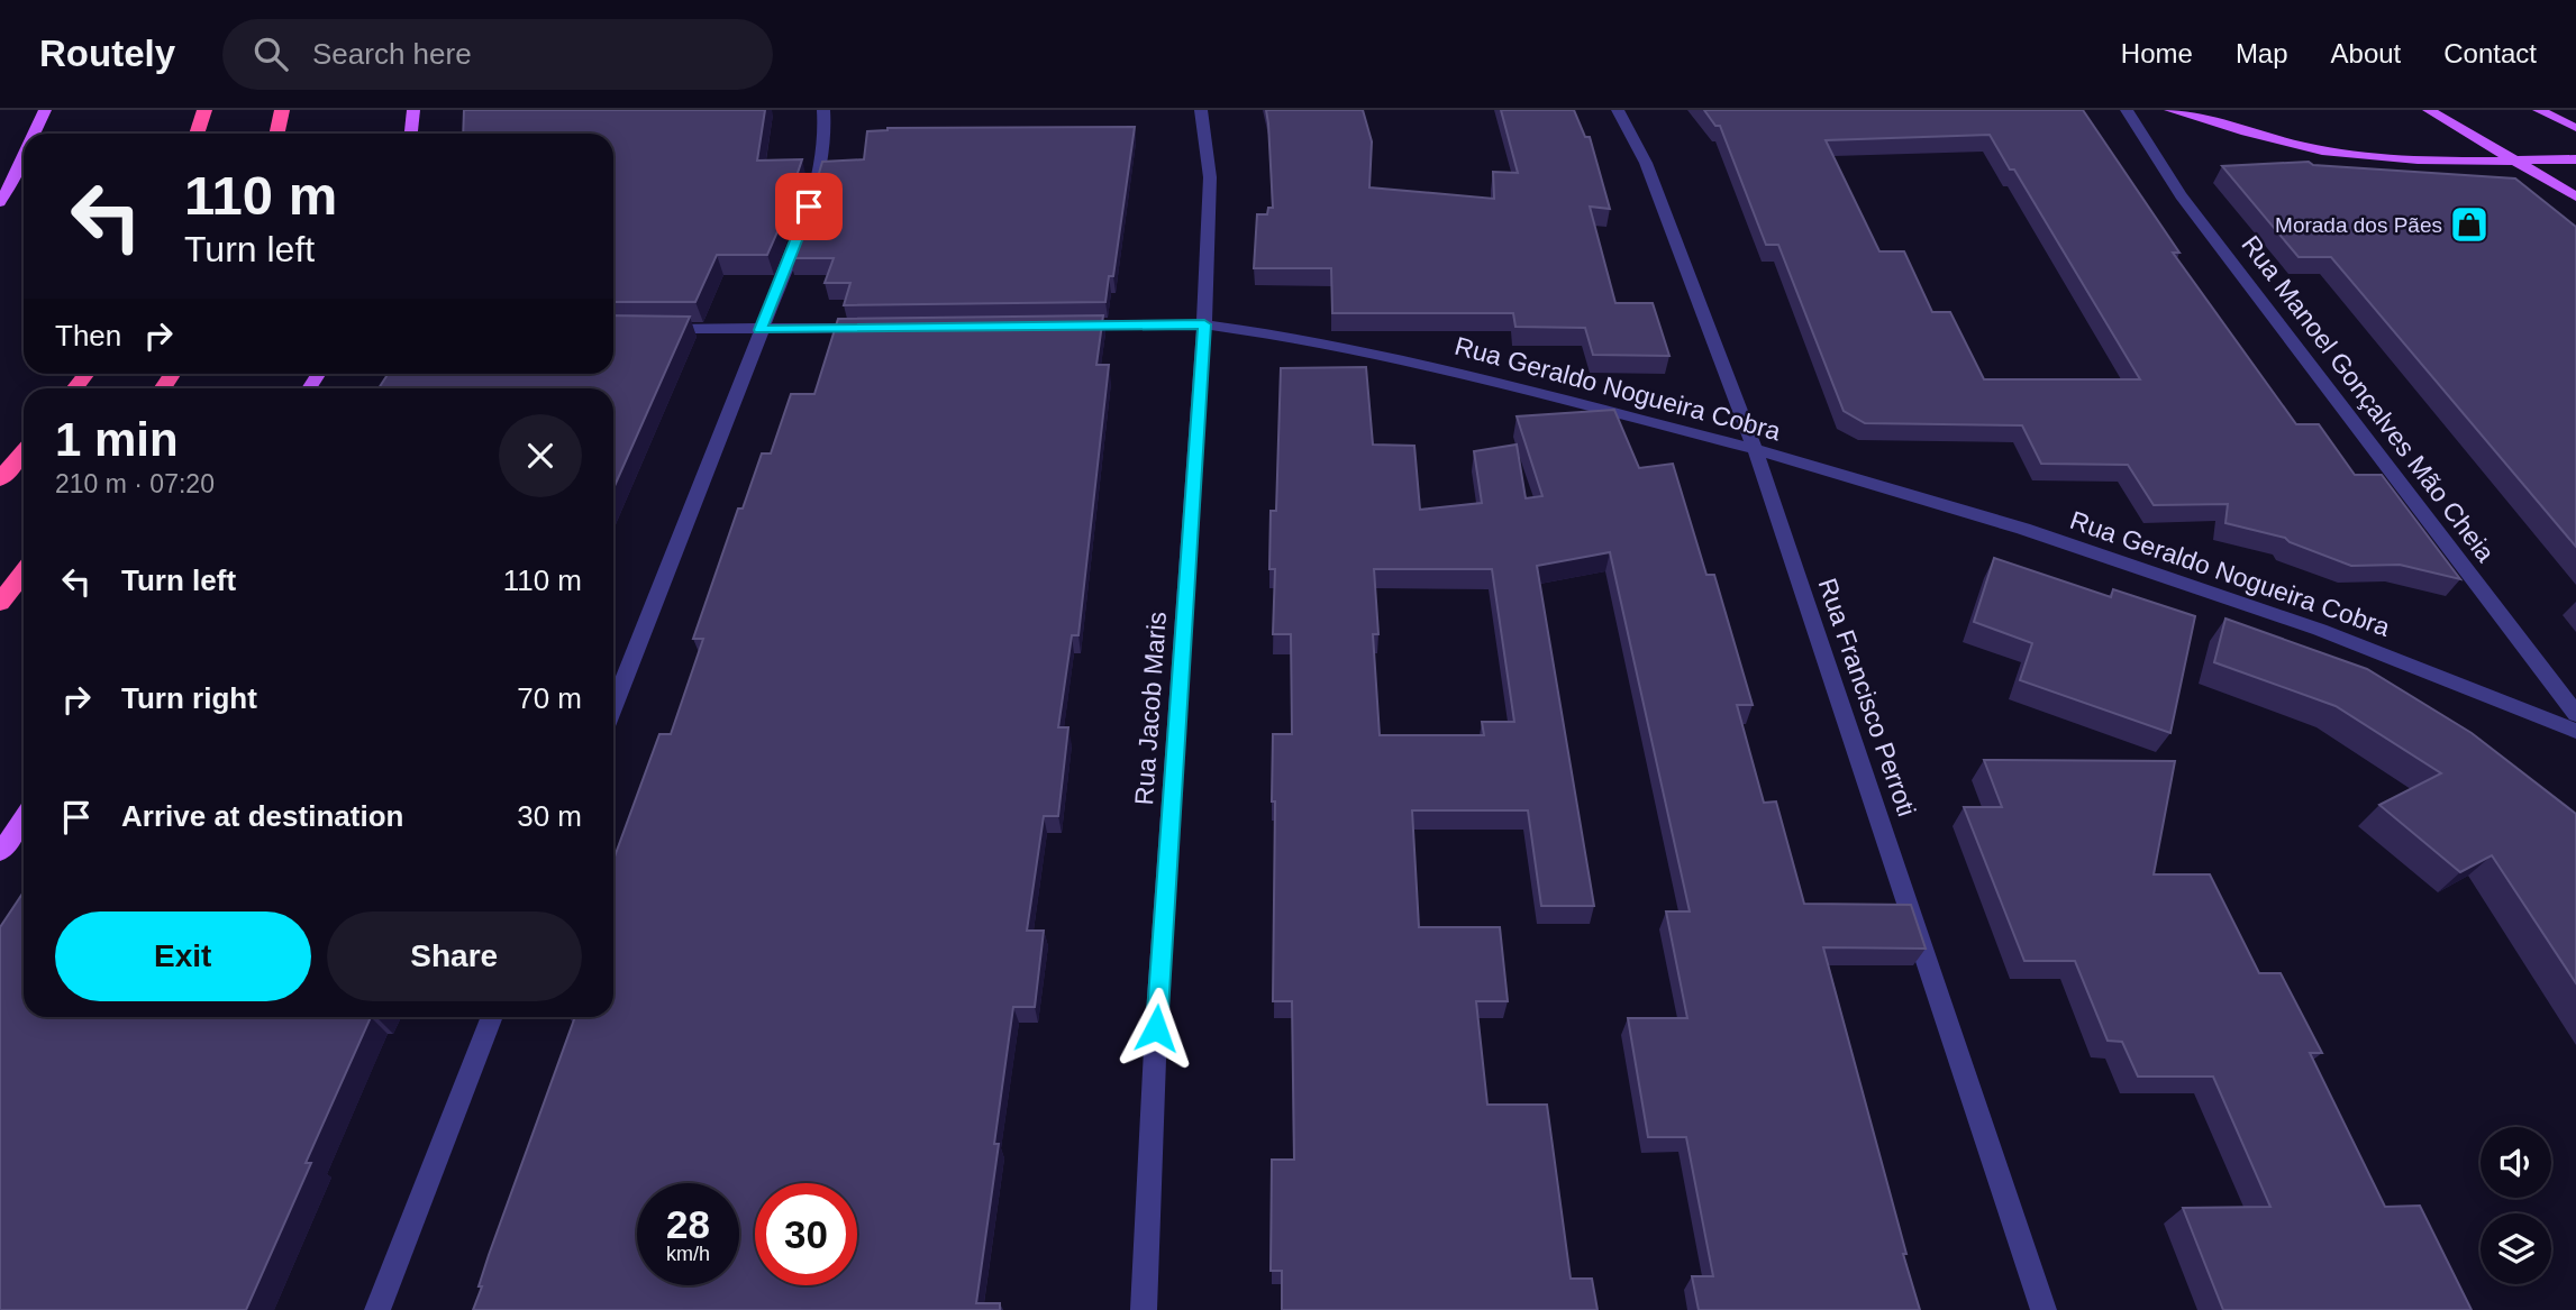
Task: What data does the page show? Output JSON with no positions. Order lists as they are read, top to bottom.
{
  "streets": {
    "street": [
      "Rua Geraldo Nogueira Cobra",
      "Rua Manoel Gonçalves Mão Cheia",
      "Rua Francisco Perroti",
      "Rua Jacob Maris"
    ]
  },
  "crossings": [
    ["Rua Geraldo Nogueira Cobra", "Rua Francisco Perroti"],
    ["Rua Geraldo Nogueira Cobra", "Rua Jacob Maris"]
  ],
  "places": {
    "shop": ["Morada dos Pães"]
  },
  "page": {
    "header": "Routely",
    "search": "Search here",
    "nav": [
      "Home",
      "Map",
      "About",
      "Contact"
    ],
    "turn": ["110 m", "Turn left"],
    "then": "Then",
    "heading": ["1 min", "210 m · 07:20"],
    "list": [
      {
        "name": "Turn left",
        "value": "110 m"
      },
      {
        "name": "Turn right",
        "value": "70 m"
      },
      {
        "name": "Arrive at destination",
        "value": "30 m"
      }
    ],
    "buttons": ["Exit", "Share"],
    "speed": "28 km/h",
    "limit": "30"
  }
}
